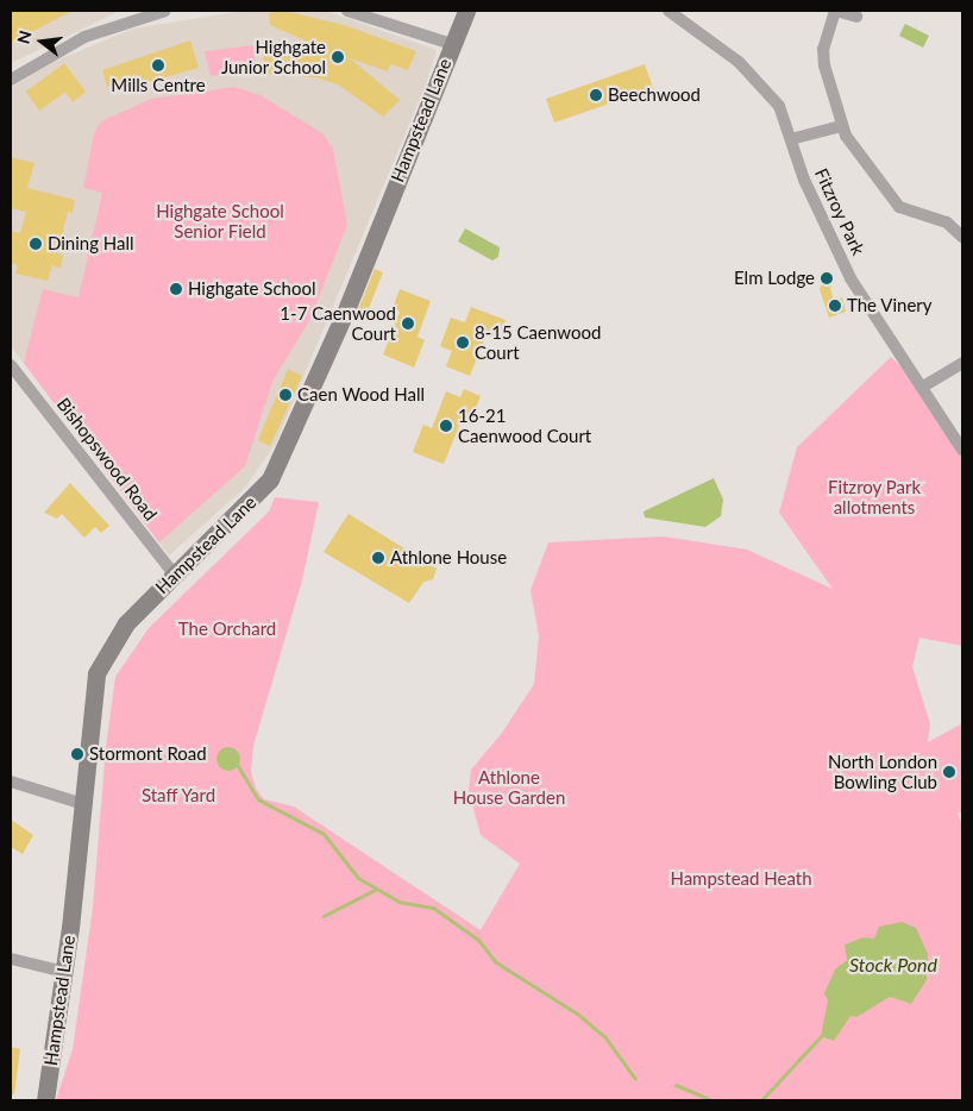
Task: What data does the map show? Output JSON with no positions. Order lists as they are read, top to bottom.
{
  "streets": {
    "main road": ["Hampstead Lane"],
    "street": ["Fitzroy Park", "Bishopswood Road"]
  },
  "crossings": [
    ["Hampstead Lane", "Bishopswood Road"]
  ],
  "water": ["Stock Pond"],
  "parks": [
    "Highgate School Senior Field",
    "Fitzroy Park allotments",
    "The Orchard",
    "Athlone House Garden",
    "Staff Yard",
    "Hampstead Heath"
  ],
  "places": [
    "Highgate Junior School",
    "Mills Centre",
    "Beechwood",
    "Dining Hall",
    "Elm Lodge",
    "Highgate School",
    "The Vinery",
    "1-7 Caenwood Court",
    "8-15 Caenwood Court",
    "Caen Wood Hall",
    "16-21 Caenwood Court",
    "Athlone House",
    "Stormont Road",
    "North London Bowling Club"
  ],
  "north": "left"
}
